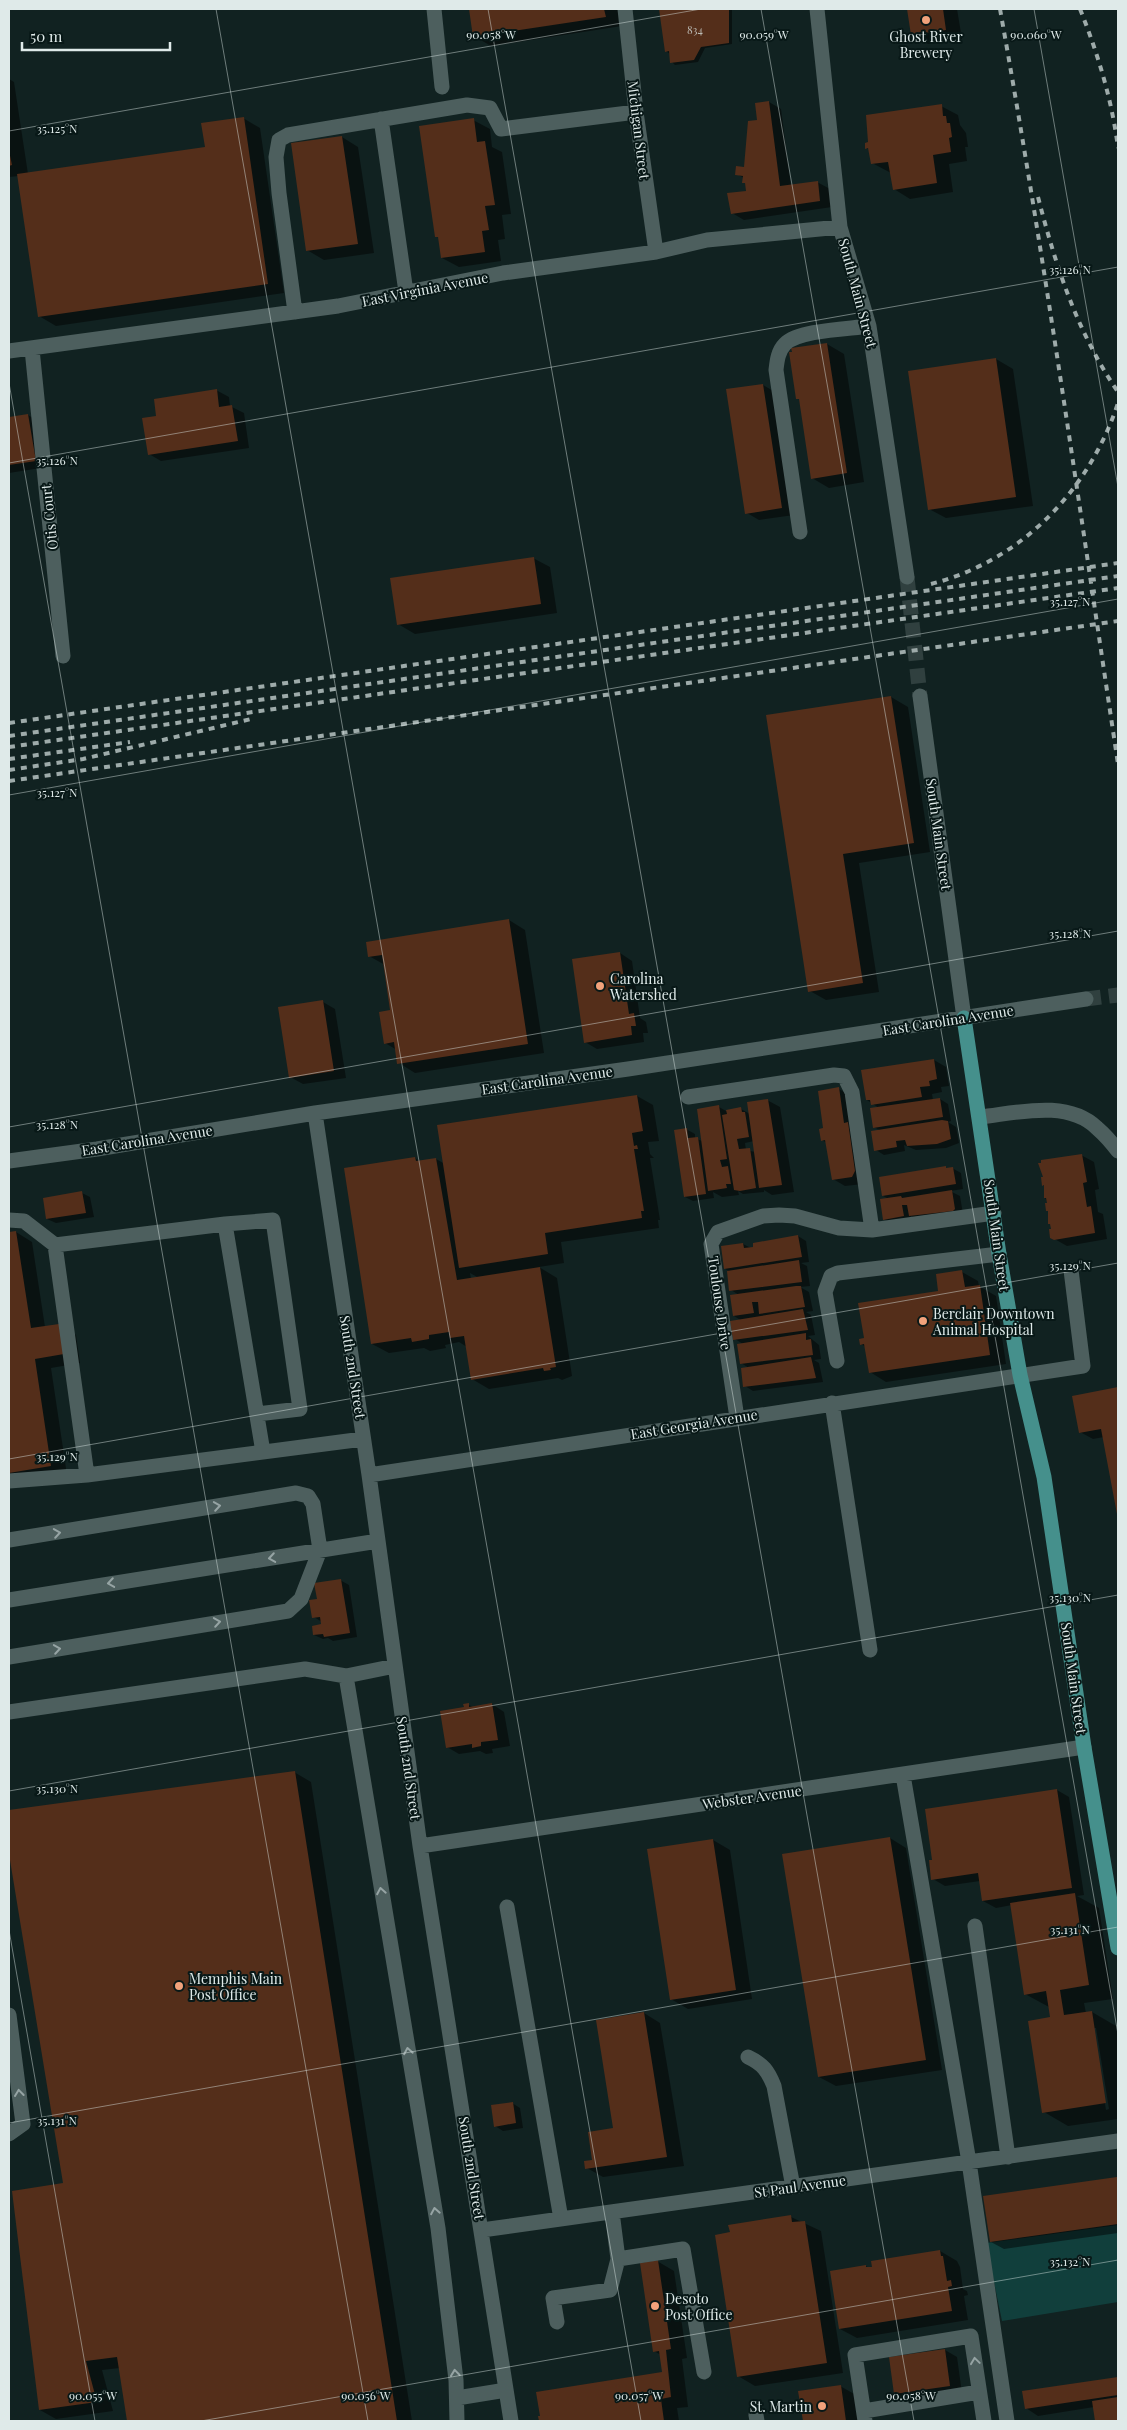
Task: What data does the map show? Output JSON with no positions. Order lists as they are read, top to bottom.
{
  "streets": {
    "main road": ["South Main Street"],
    "street": [
      "Michigan Street",
      "East Virginia Avenue",
      "Otis Court",
      "East Carolina Avenue",
      "Toulouse Drive",
      "South 2nd Street",
      "East Georgia Avenue",
      "Webster Avenue",
      "St Paul Avenue"
    ]
  },
  "crossings": [
    ["Michigan Street", "East Virginia Avenue"],
    ["East Virginia Avenue", "South Main Street"],
    ["East Virginia Avenue", "Otis Court"],
    ["South Main Street", "East Carolina Avenue"],
    ["South Main Street", "Toulouse Drive"],
    ["South Main Street", "East Georgia Avenue"],
    ["South Main Street", "Webster Avenue"],
    ["East Carolina Avenue", "South 2nd Street"],
    ["Toulouse Drive", "East Georgia Avenue"],
    ["South 2nd Street", "East Georgia Avenue"],
    ["South 2nd Street", "Webster Avenue"],
    ["South 2nd Street", "St Paul Avenue"]
  ],
  "places": [
    "Ghost River Brewery",
    "Carolina Watershed",
    "Berclair Downtown Animal Hospital",
    "Memphis Main Post Office",
    "Desoto Post Office",
    "St. Martin"
  ],
  "house_numbers": ["834"],
  "scale_bar": "50 m",
  "coordinates": [
    "90.058°W",
    "90.059°W",
    "90.060°W",
    "35.125°N",
    "35.126°N",
    "35.127°N",
    "35.128°N",
    "35.129°N",
    "35.130°N",
    "35.131°N",
    "35.132°N",
    "90.055°W",
    "90.056°W",
    "90.057°W"
  ]
}
